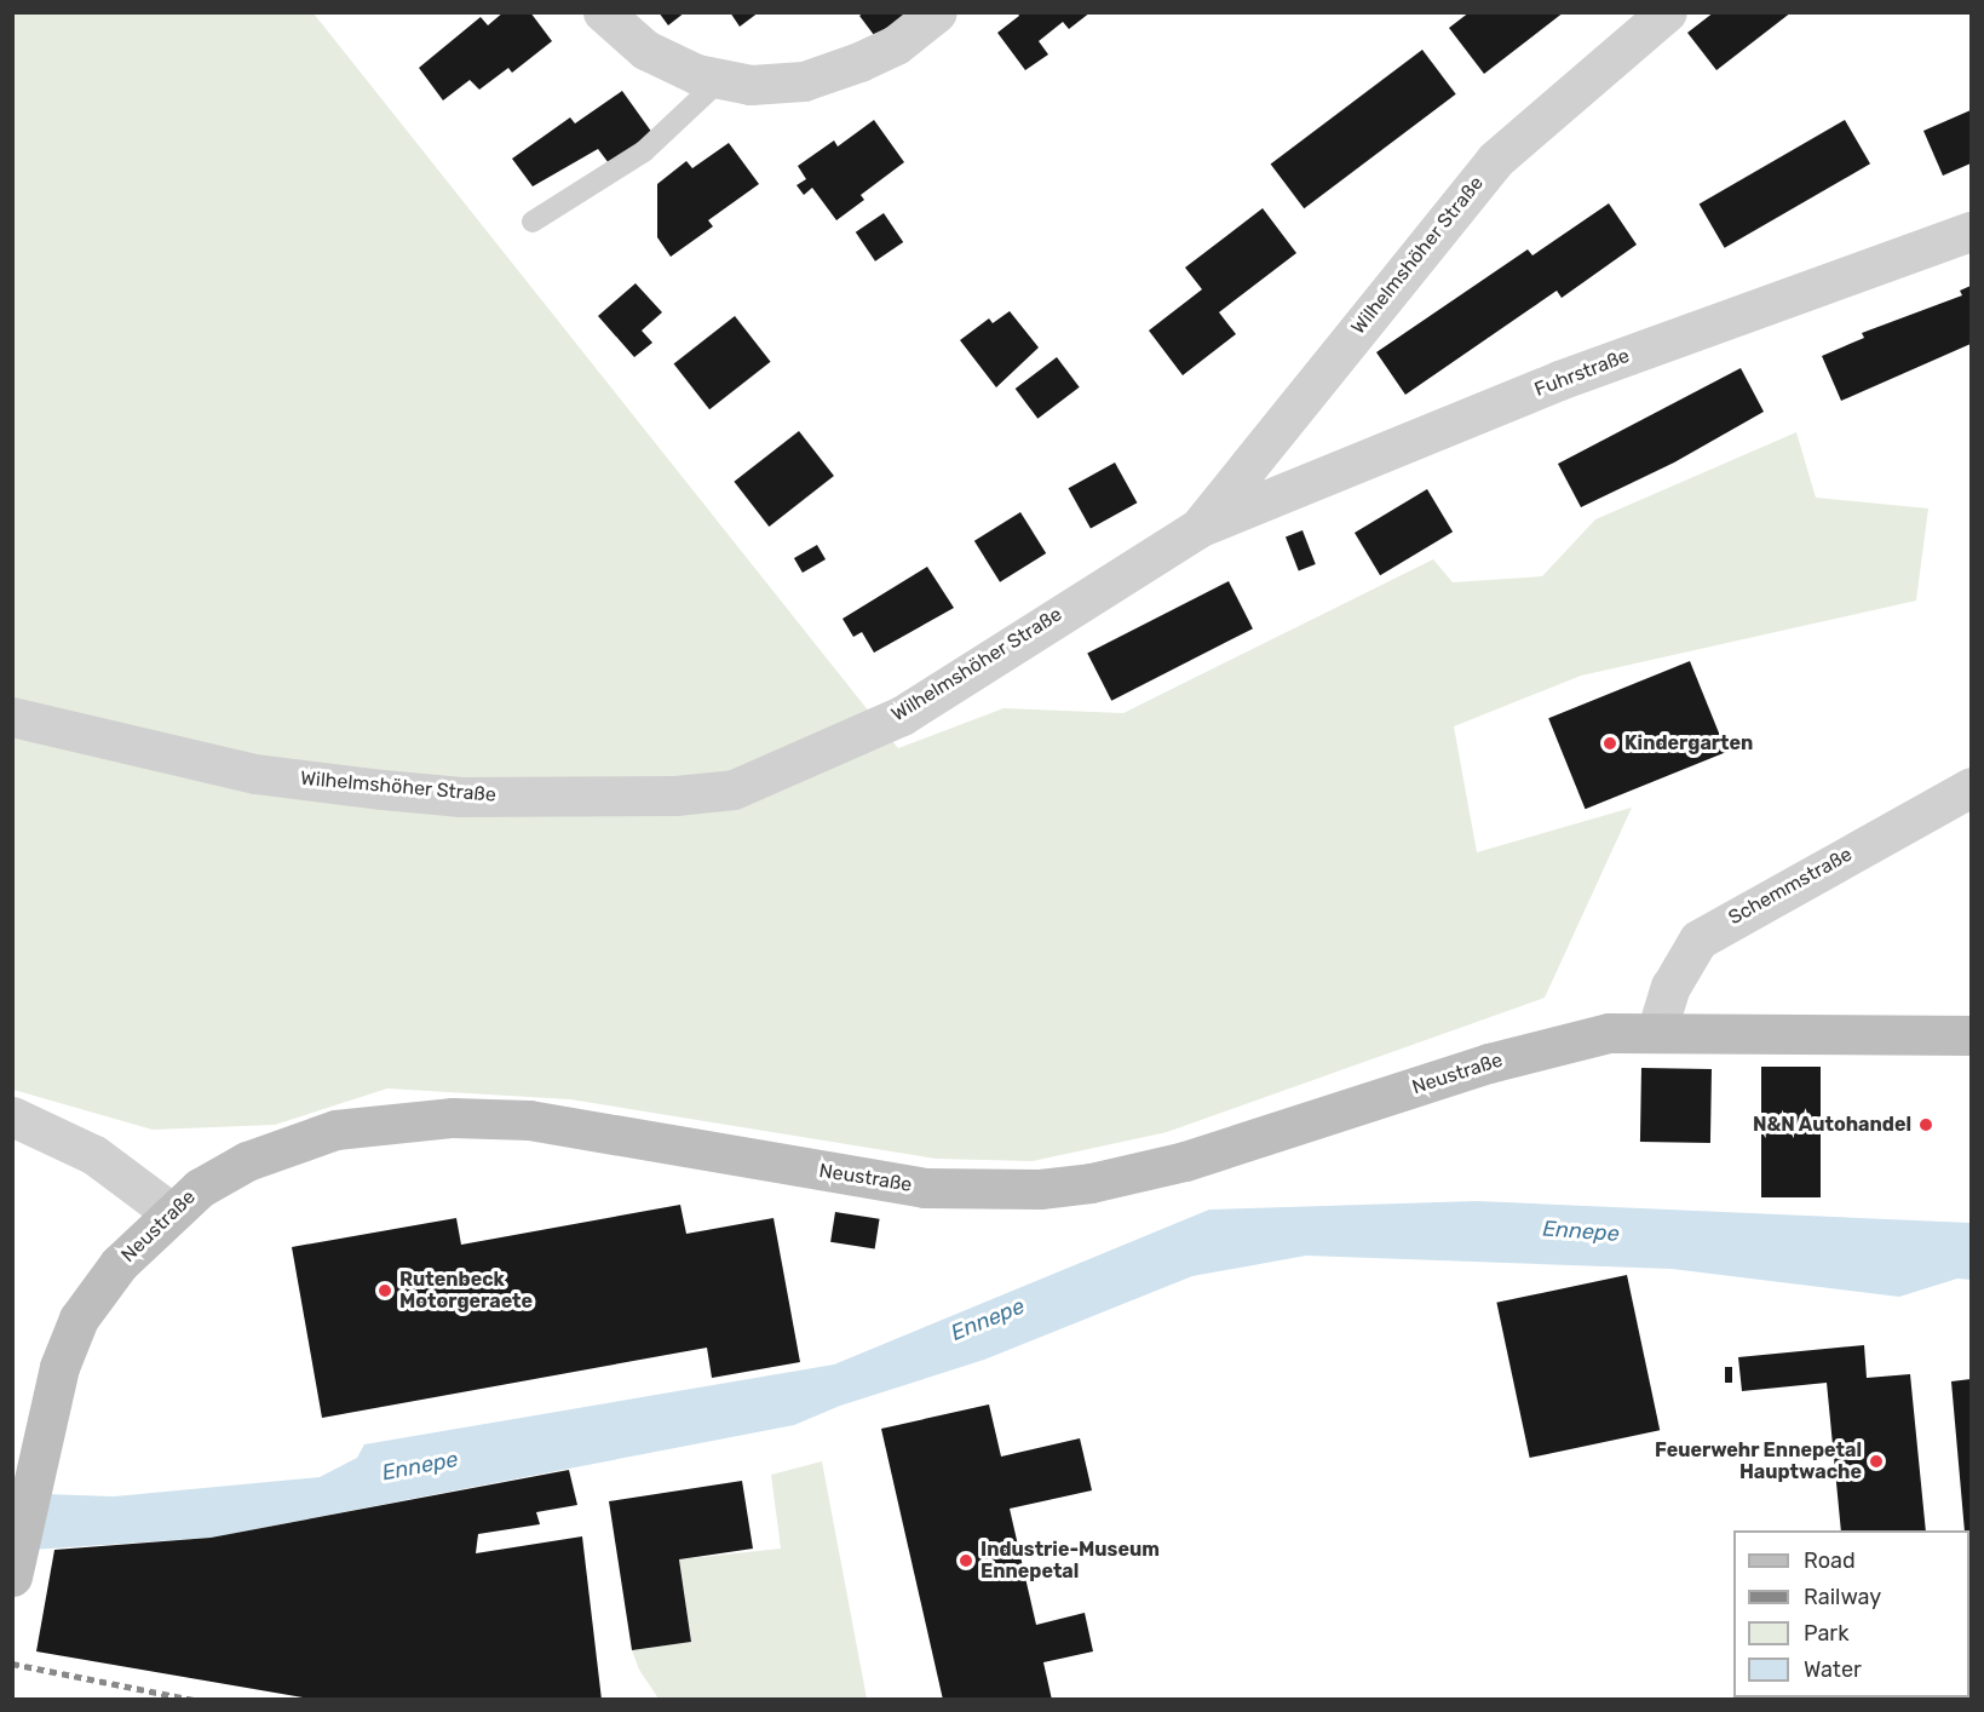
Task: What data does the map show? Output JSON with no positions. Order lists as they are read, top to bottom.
{
  "streets": {
    "main road": ["Neustraße"],
    "street": ["Wilhelmshöher Straße", "Fuhrstraße", "Schemmstraße"]
  },
  "crossings": [
    ["Wilhelmshöher Straße", "Fuhrstraße"],
    ["Schemmstraße", "Neustraße"]
  ],
  "water": ["Ennepe"],
  "places": [
    "Kindergarten",
    "N&N Autohandel",
    "Rutenbeck Motorgeraete",
    "Feuerwehr Ennepetal Hauptwache",
    "Industrie-Museum Ennepetal"
  ],
  "legend": [
    "Road",
    "Railway",
    "Park",
    "Water"
  ]
}
